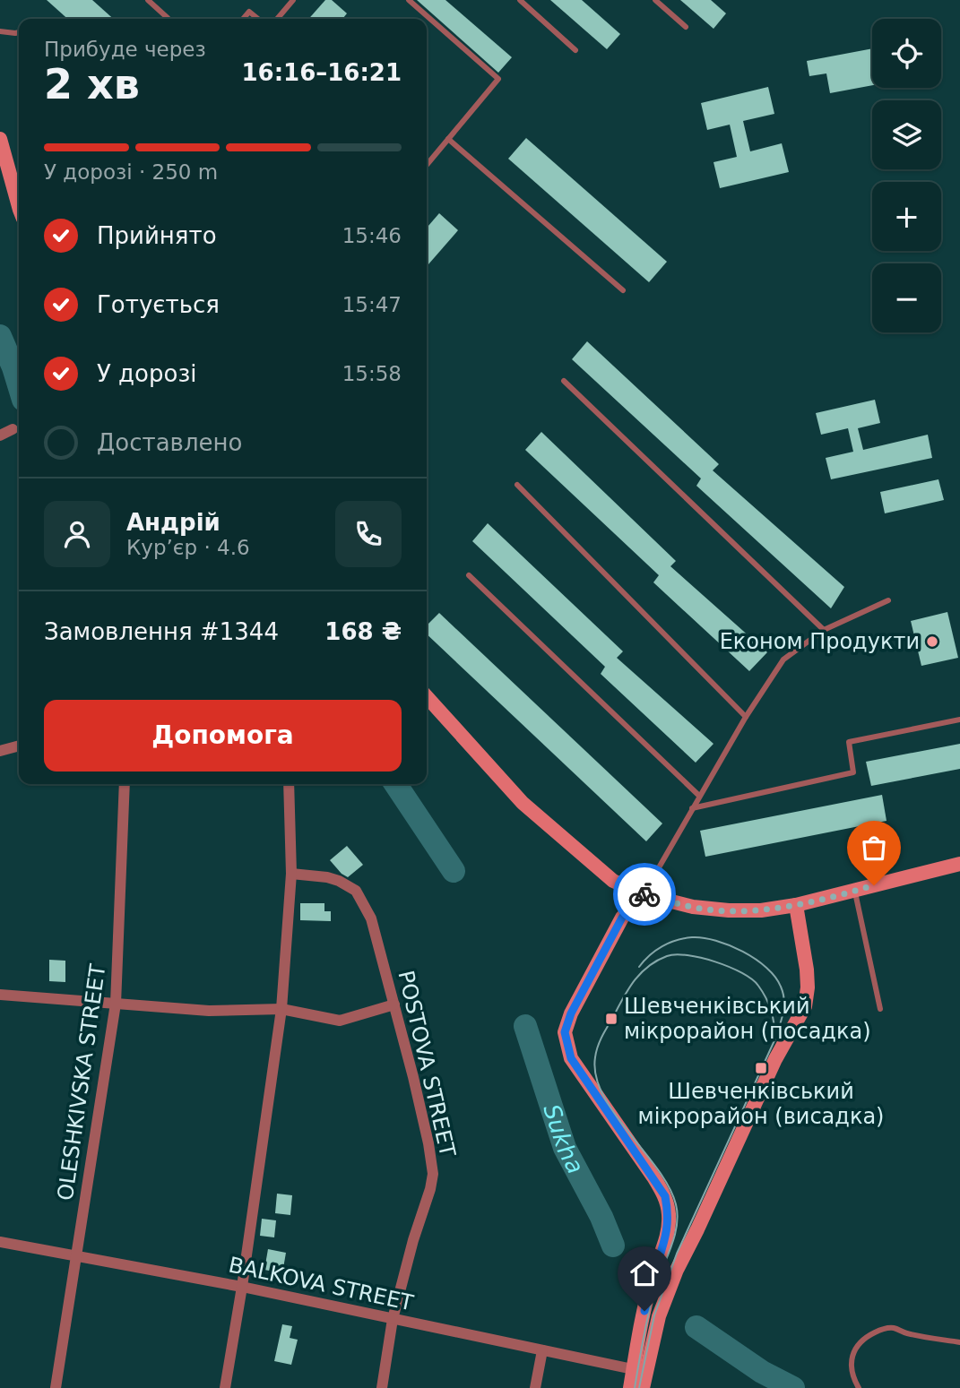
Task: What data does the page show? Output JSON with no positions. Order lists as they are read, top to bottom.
{
  "streets": {
    "street": ["POSTOVA STREET", "OLESHKIVSKA STREET", "BALKOVA STREET"]
  },
  "crossings": [
    ["POSTOVA STREET", "BALKOVA STREET"],
    ["OLESHKIVSKA STREET", "BALKOVA STREET"]
  ],
  "water": ["Sukha"],
  "places": {
    "other": ["Економ Продукти"],
    "transit": ["Шевченківський мікрорайон (посадка)", "Шевченківський мікрорайон (висадка)"]
  },
  "page": {
    "map_buttons": ["+", "−"],
    "heading": ["2 хв", "Прибуде через", "16:16–16:21"],
    "panel": [
      "Андрій",
      "Кур’єр · 4.6",
      "Замовлення #1344",
      "168 ₴"
    ],
    "bar": "У дорозі · 250 m",
    "list": [
      ["Прийнято", "15:46"],
      ["Готується", "15:47"],
      ["У дорозі", "15:58"],
      "Доставлено"
    ],
    "buttons": "Допомога"
  }
}
